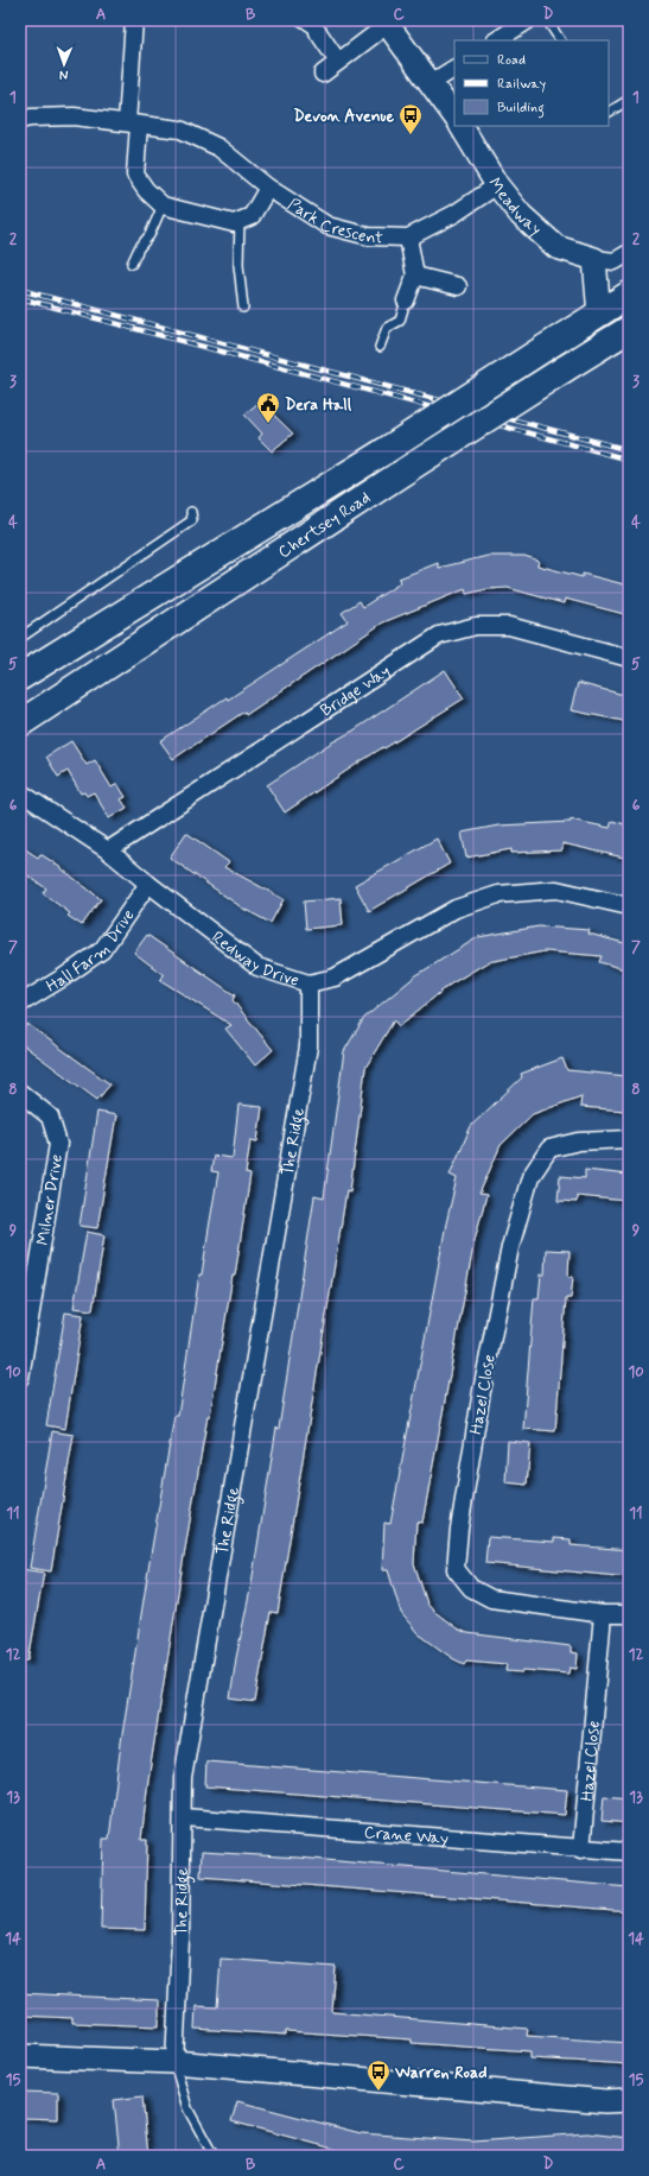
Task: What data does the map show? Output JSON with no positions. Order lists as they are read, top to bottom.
{
  "streets": {
    "highway": ["Chertsey Road"],
    "street": [
      "Meadway",
      "Park Crescent",
      "Bridge Way",
      "Hall Farm Drive",
      "Redway Drive",
      "The Ridge",
      "Milner Drive",
      "Hazel Close",
      "Crane Way"
    ]
  },
  "crossings": [
    ["Meadway", "Park Crescent"],
    ["Bridge Way", "Redway Drive"],
    ["Hall Farm Drive", "Redway Drive"],
    ["Redway Drive", "The Ridge"],
    ["The Ridge", "Crane Way"],
    ["Hazel Close", "Crane Way"]
  ],
  "places": {
    "bus stop": ["Devon Avenue", "Warren Road"],
    "public building": ["Dera Hall"]
  },
  "legend": ["Road", "Railway", "Building"],
  "north": "bottom",
  "grid": {
    "columns": [
      "A",
      "B",
      "C",
      "D"
    ],
    "rows": [
      "1",
      "2",
      "3",
      "4",
      "5",
      "6",
      "7",
      "8",
      "9",
      "10",
      "11",
      "12",
      "13",
      "14",
      "15"
    ]
  }
}
